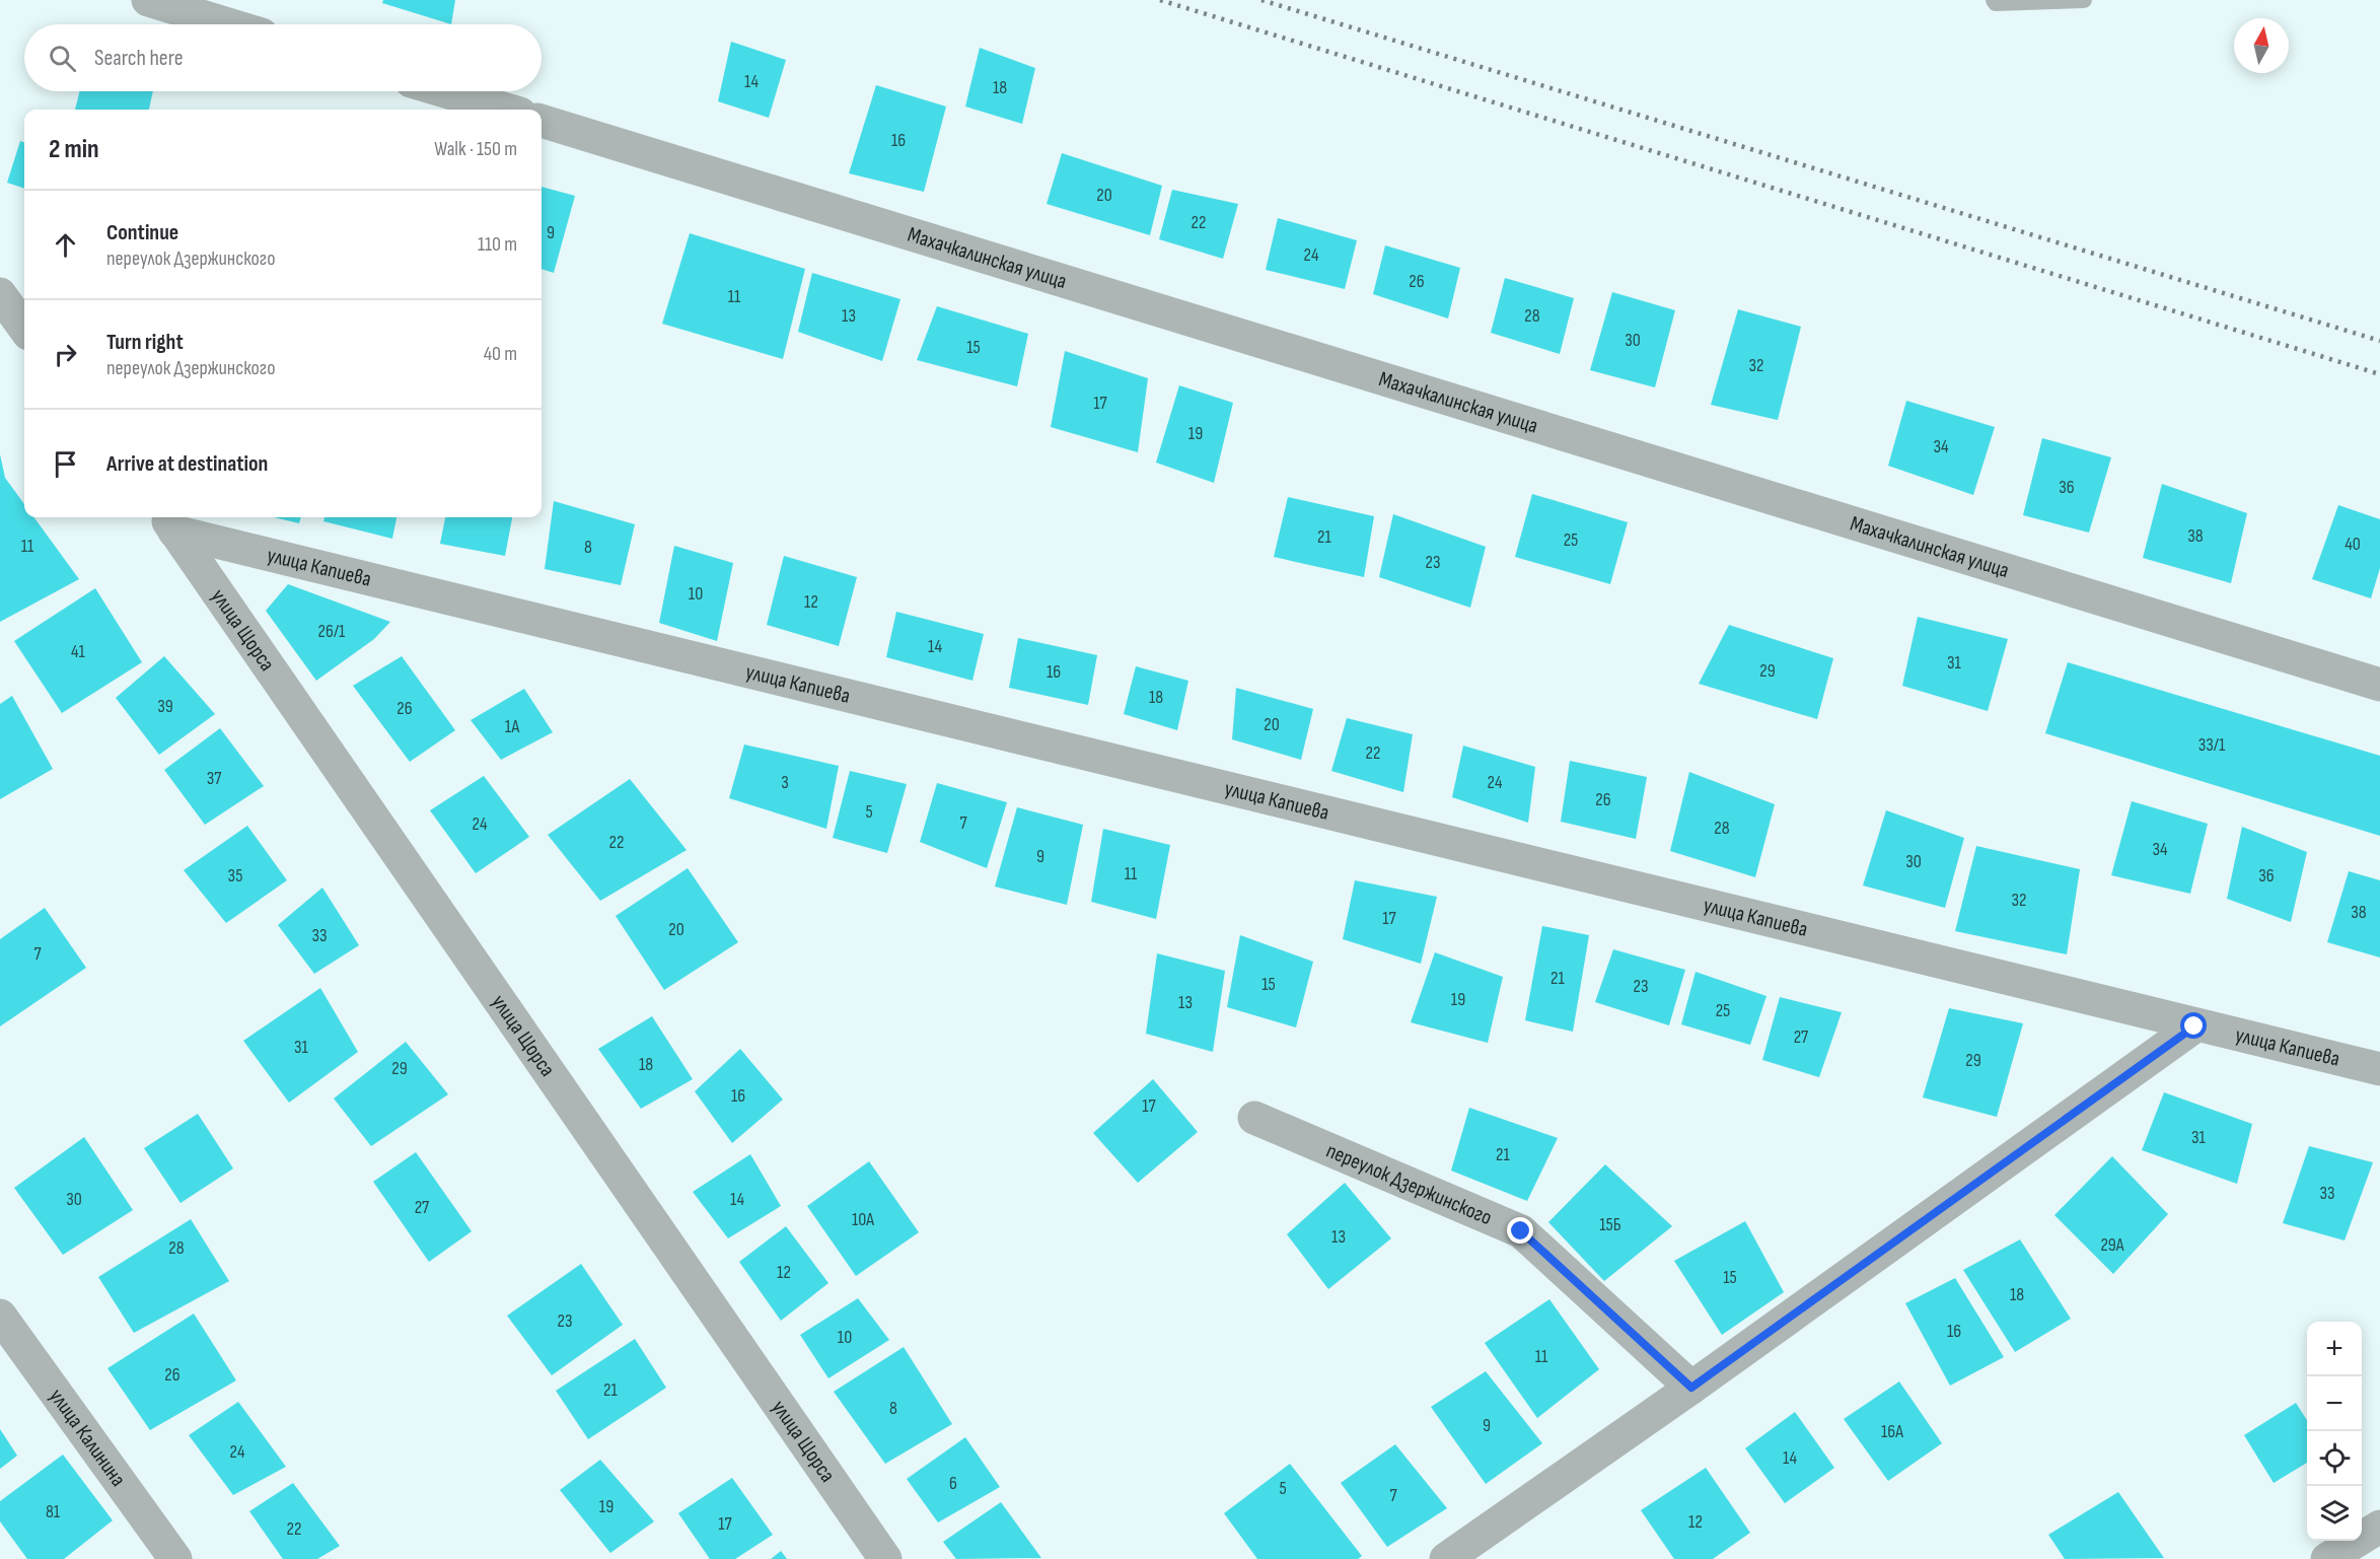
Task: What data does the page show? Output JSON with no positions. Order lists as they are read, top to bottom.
{
  "streets": {
    "street": [
      "Махачкалинская улица",
      "улица Капиева",
      "улица Щорса",
      "переулок Дзержинского",
      "улица Калинина"
    ]
  },
  "crossings": [
    ["улица Капиева", "улица Щорса"]
  ],
  "house_numbers": [
    "14",
    "18",
    "16",
    "20",
    "22",
    "9",
    "24",
    "26",
    "11",
    "13",
    "28",
    "30",
    "15",
    "32",
    "17",
    "19",
    "34",
    "36",
    "38",
    "21",
    "25",
    "40",
    "11",
    "8",
    "23",
    "10",
    "12",
    "26/1",
    "14",
    "41",
    "31",
    "29",
    "16",
    "18",
    "39",
    "26",
    "20",
    "1А",
    "33/1",
    "22",
    "37",
    "3",
    "24",
    "26",
    "5",
    "7",
    "24",
    "28",
    "22",
    "34",
    "9",
    "30",
    "11",
    "35",
    "36",
    "32",
    "38",
    "17",
    "20",
    "33",
    "7",
    "21",
    "15",
    "23",
    "19",
    "13",
    "25",
    "27",
    "31",
    "29",
    "18",
    "29",
    "16",
    "17",
    "31",
    "21",
    "33",
    "30",
    "14",
    "27",
    "10А",
    "15Б",
    "13",
    "29А",
    "28",
    "12",
    "15",
    "18",
    "23",
    "16",
    "10",
    "11",
    "26",
    "21",
    "8",
    "9",
    "16А",
    "24",
    "14",
    "6",
    "5",
    "7",
    "19",
    "81",
    "12",
    "17",
    "22"
  ],
  "north": "top",
  "page": {
    "search": "Search here",
    "heading": ["2 min", "Walk · 150 m"],
    "list": [
      ["Continue", "переулок Дзержинского", "110 m"],
      ["Turn right", "переулок Дзержинского", "40 m"],
      "Arrive at destination"
    ],
    "map_buttons": ["+", "−"]
  }
}
